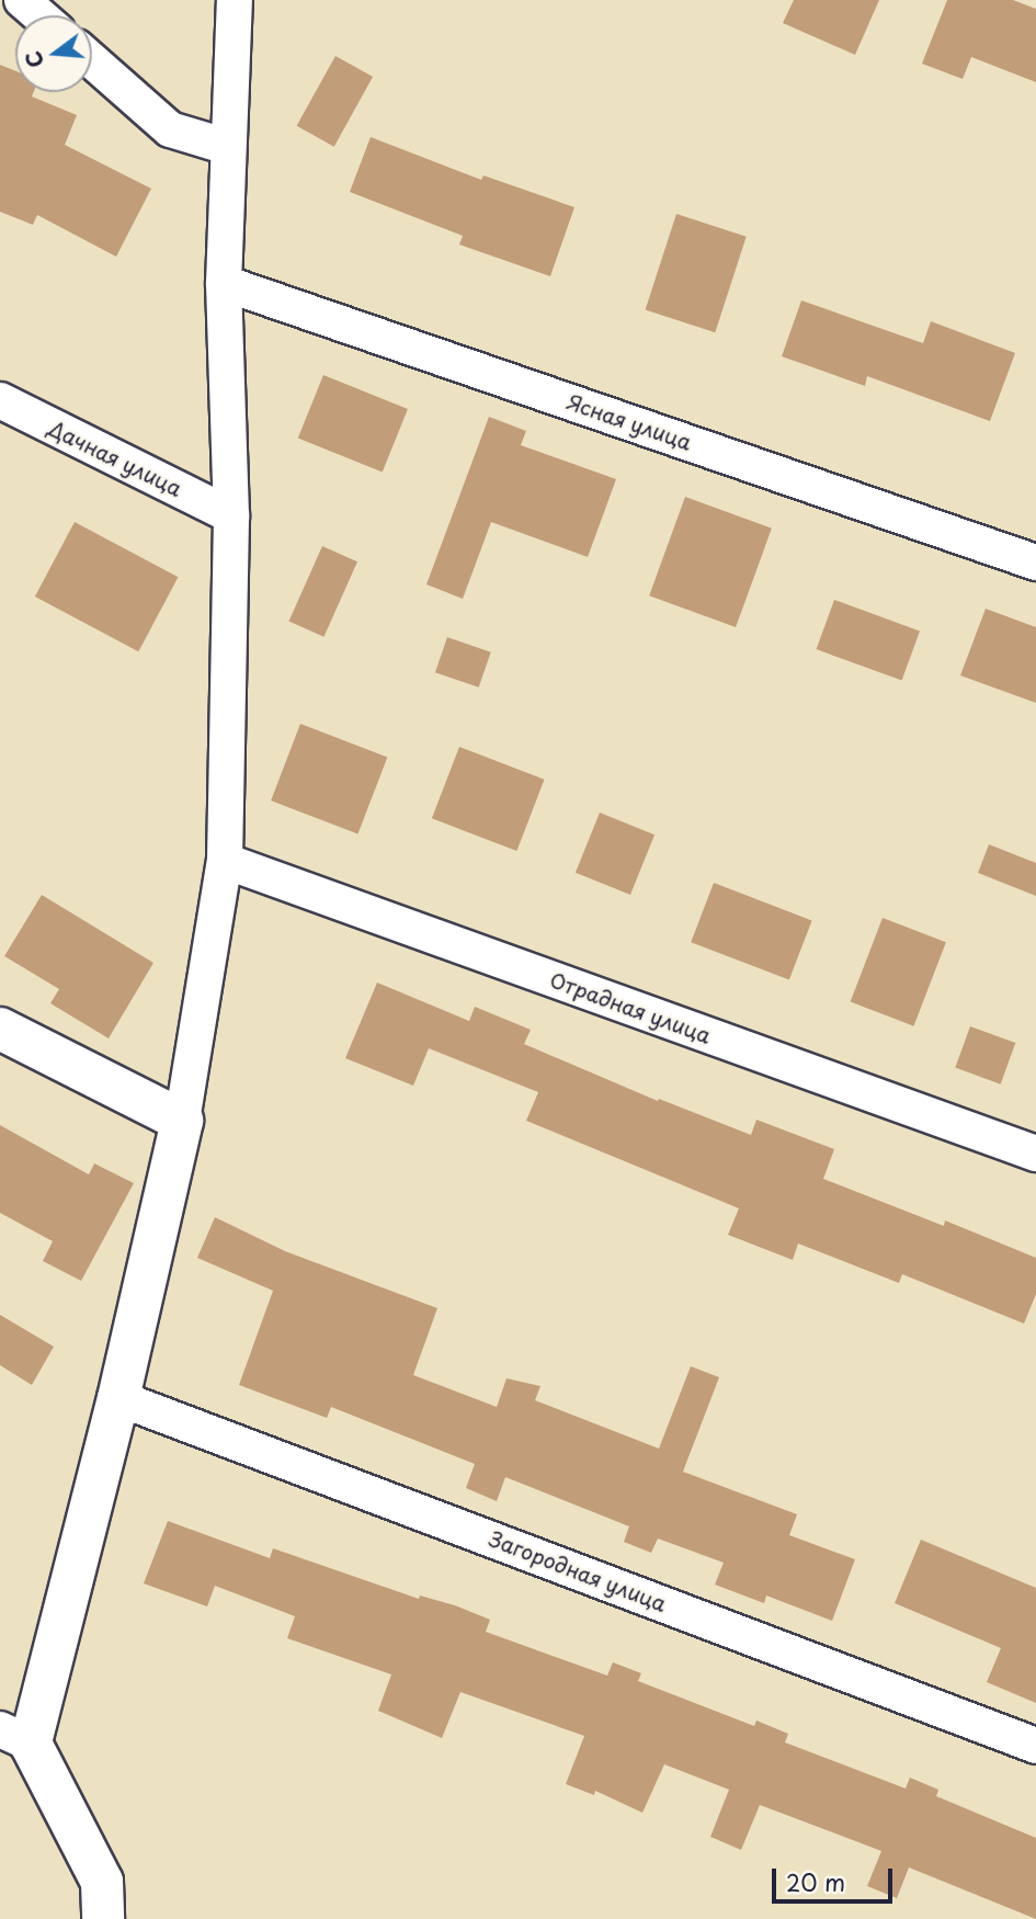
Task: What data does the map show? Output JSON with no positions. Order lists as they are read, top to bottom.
{
  "streets": {
    "street": [
      "Ясная улица",
      "Дачная улица",
      "Отрадная улица",
      "Загородная улица"
    ]
  },
  "scale_bar": "20 m",
  "north": "left"
}
